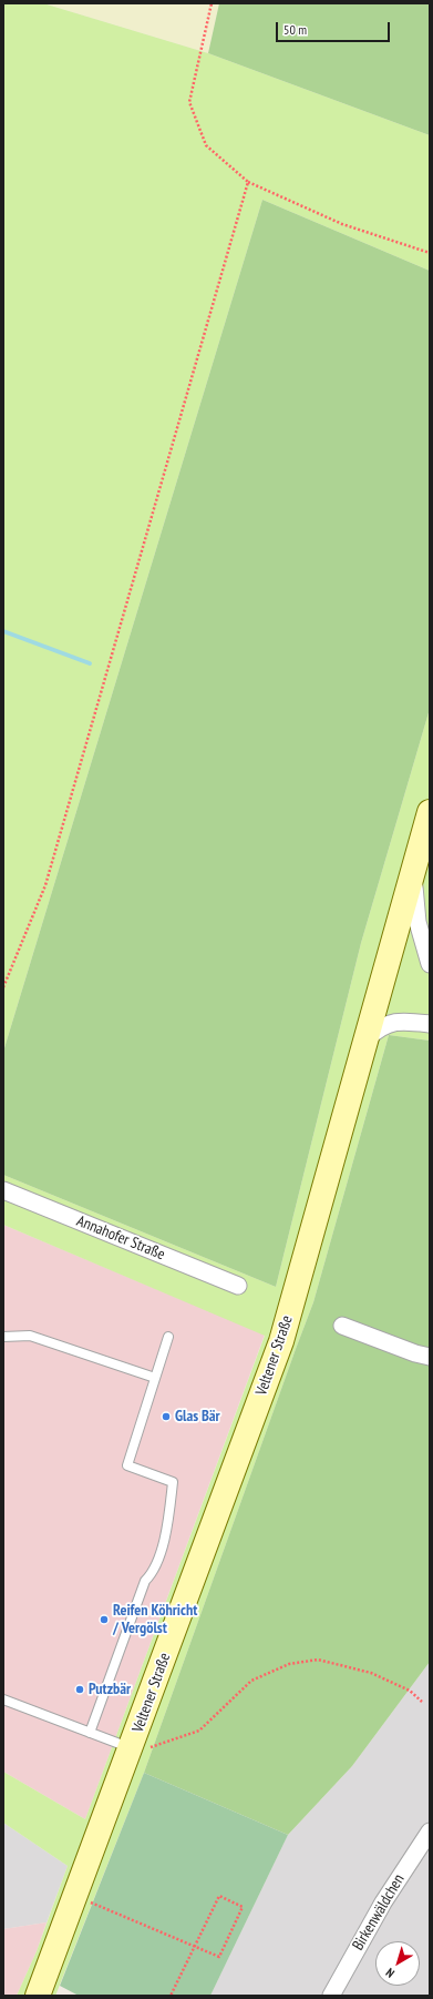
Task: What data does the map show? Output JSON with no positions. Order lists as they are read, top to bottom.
{
  "streets": {
    "main road": ["Veltener Straße"],
    "street": ["Annahofer Straße", "Birkenwäldchen"]
  },
  "places": ["Glas Bär", "Reifen Köhricht / Vergölst", "Putzbär"],
  "scale_bar": "50 m",
  "north": "bottom left"
}
